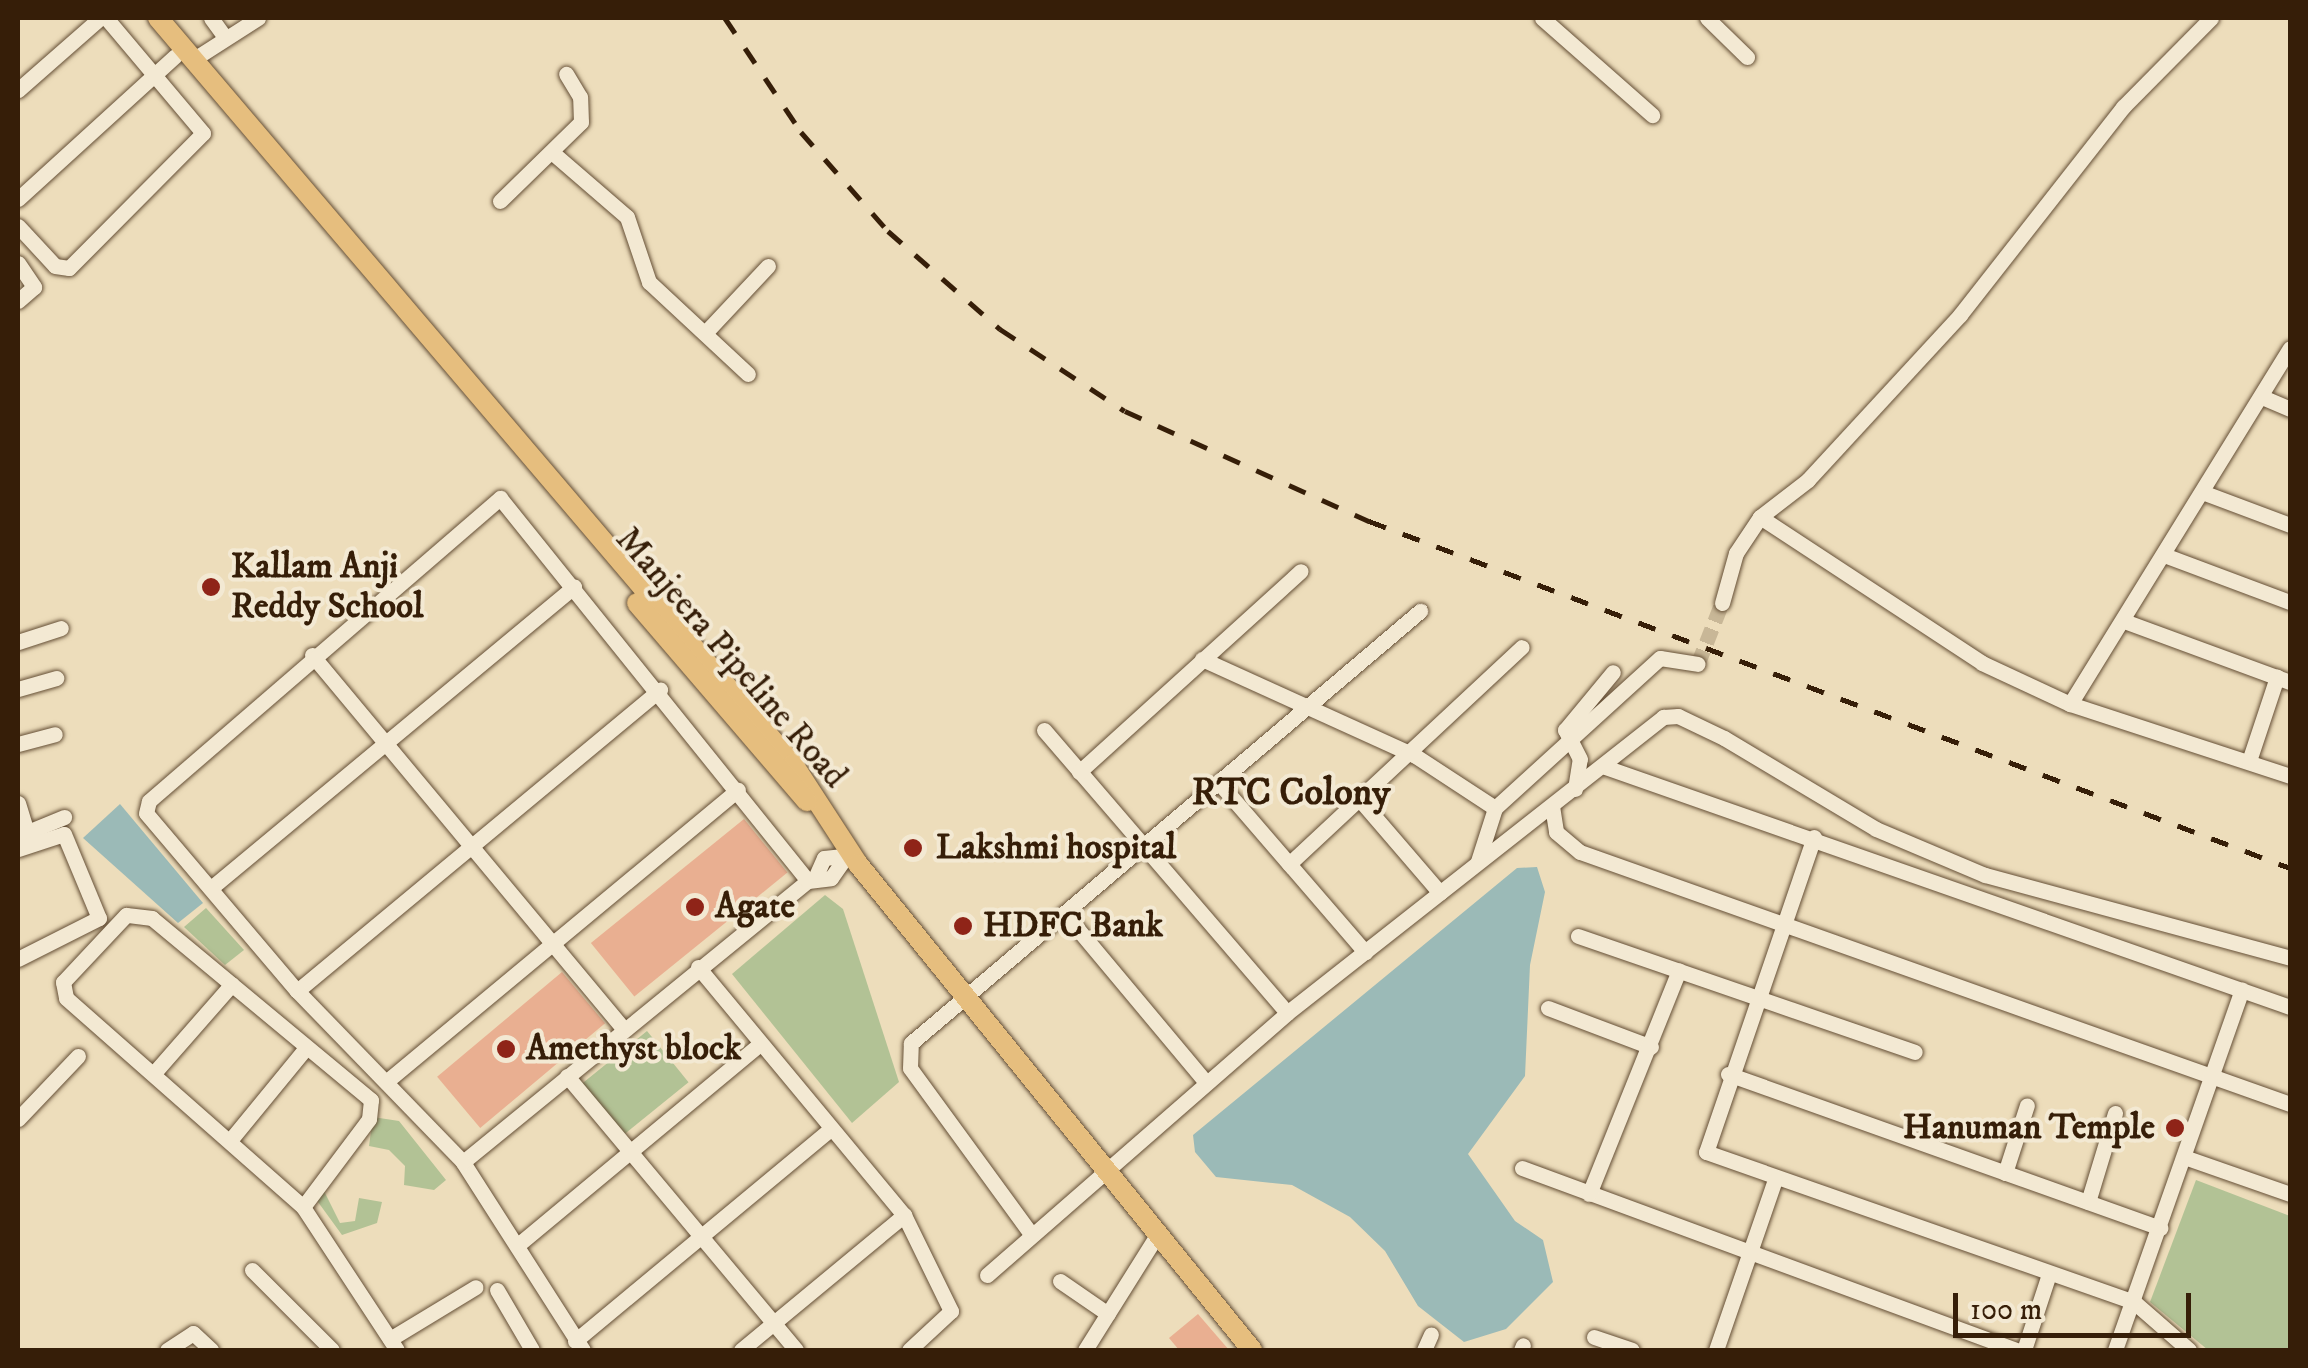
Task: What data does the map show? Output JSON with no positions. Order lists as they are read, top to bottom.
{
  "streets": {
    "main road": ["Manjeera Pipeline Road"]
  },
  "districts": ["RTC Colony"],
  "places": [
    "Kallam Anji Reddy School",
    "Lakshmi hospital",
    "Agate",
    "HDFC Bank",
    "Amethyst block",
    "Hanuman Temple"
  ],
  "scale_bar": "100 m"
}
